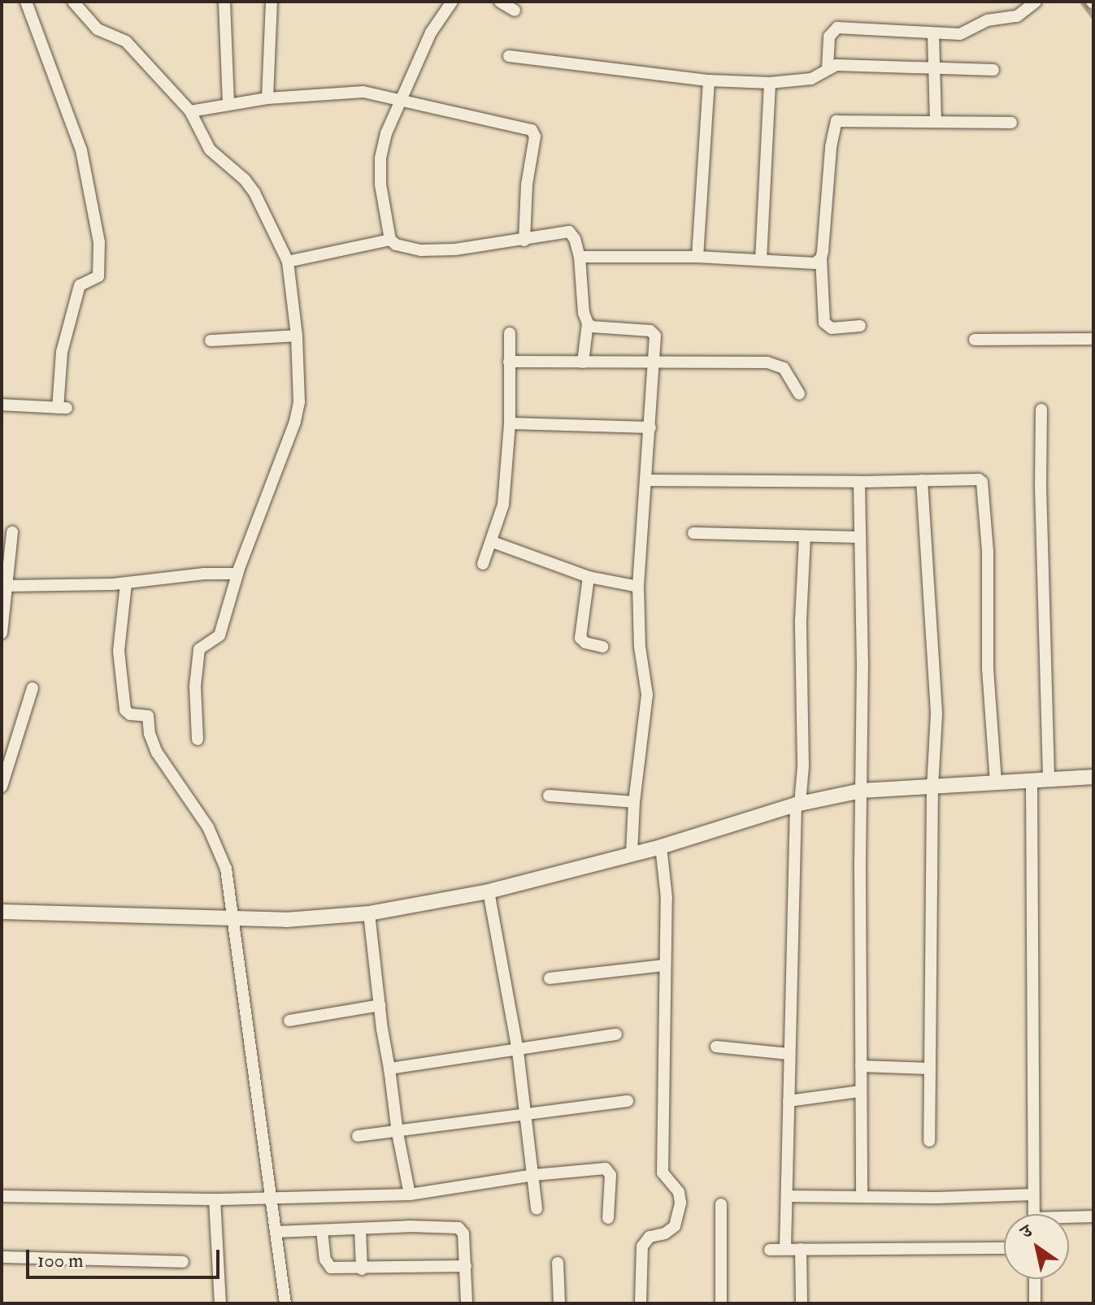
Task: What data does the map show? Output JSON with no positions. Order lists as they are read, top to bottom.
{
  "scale_bar": "100 m",
  "north": "top left"
}
